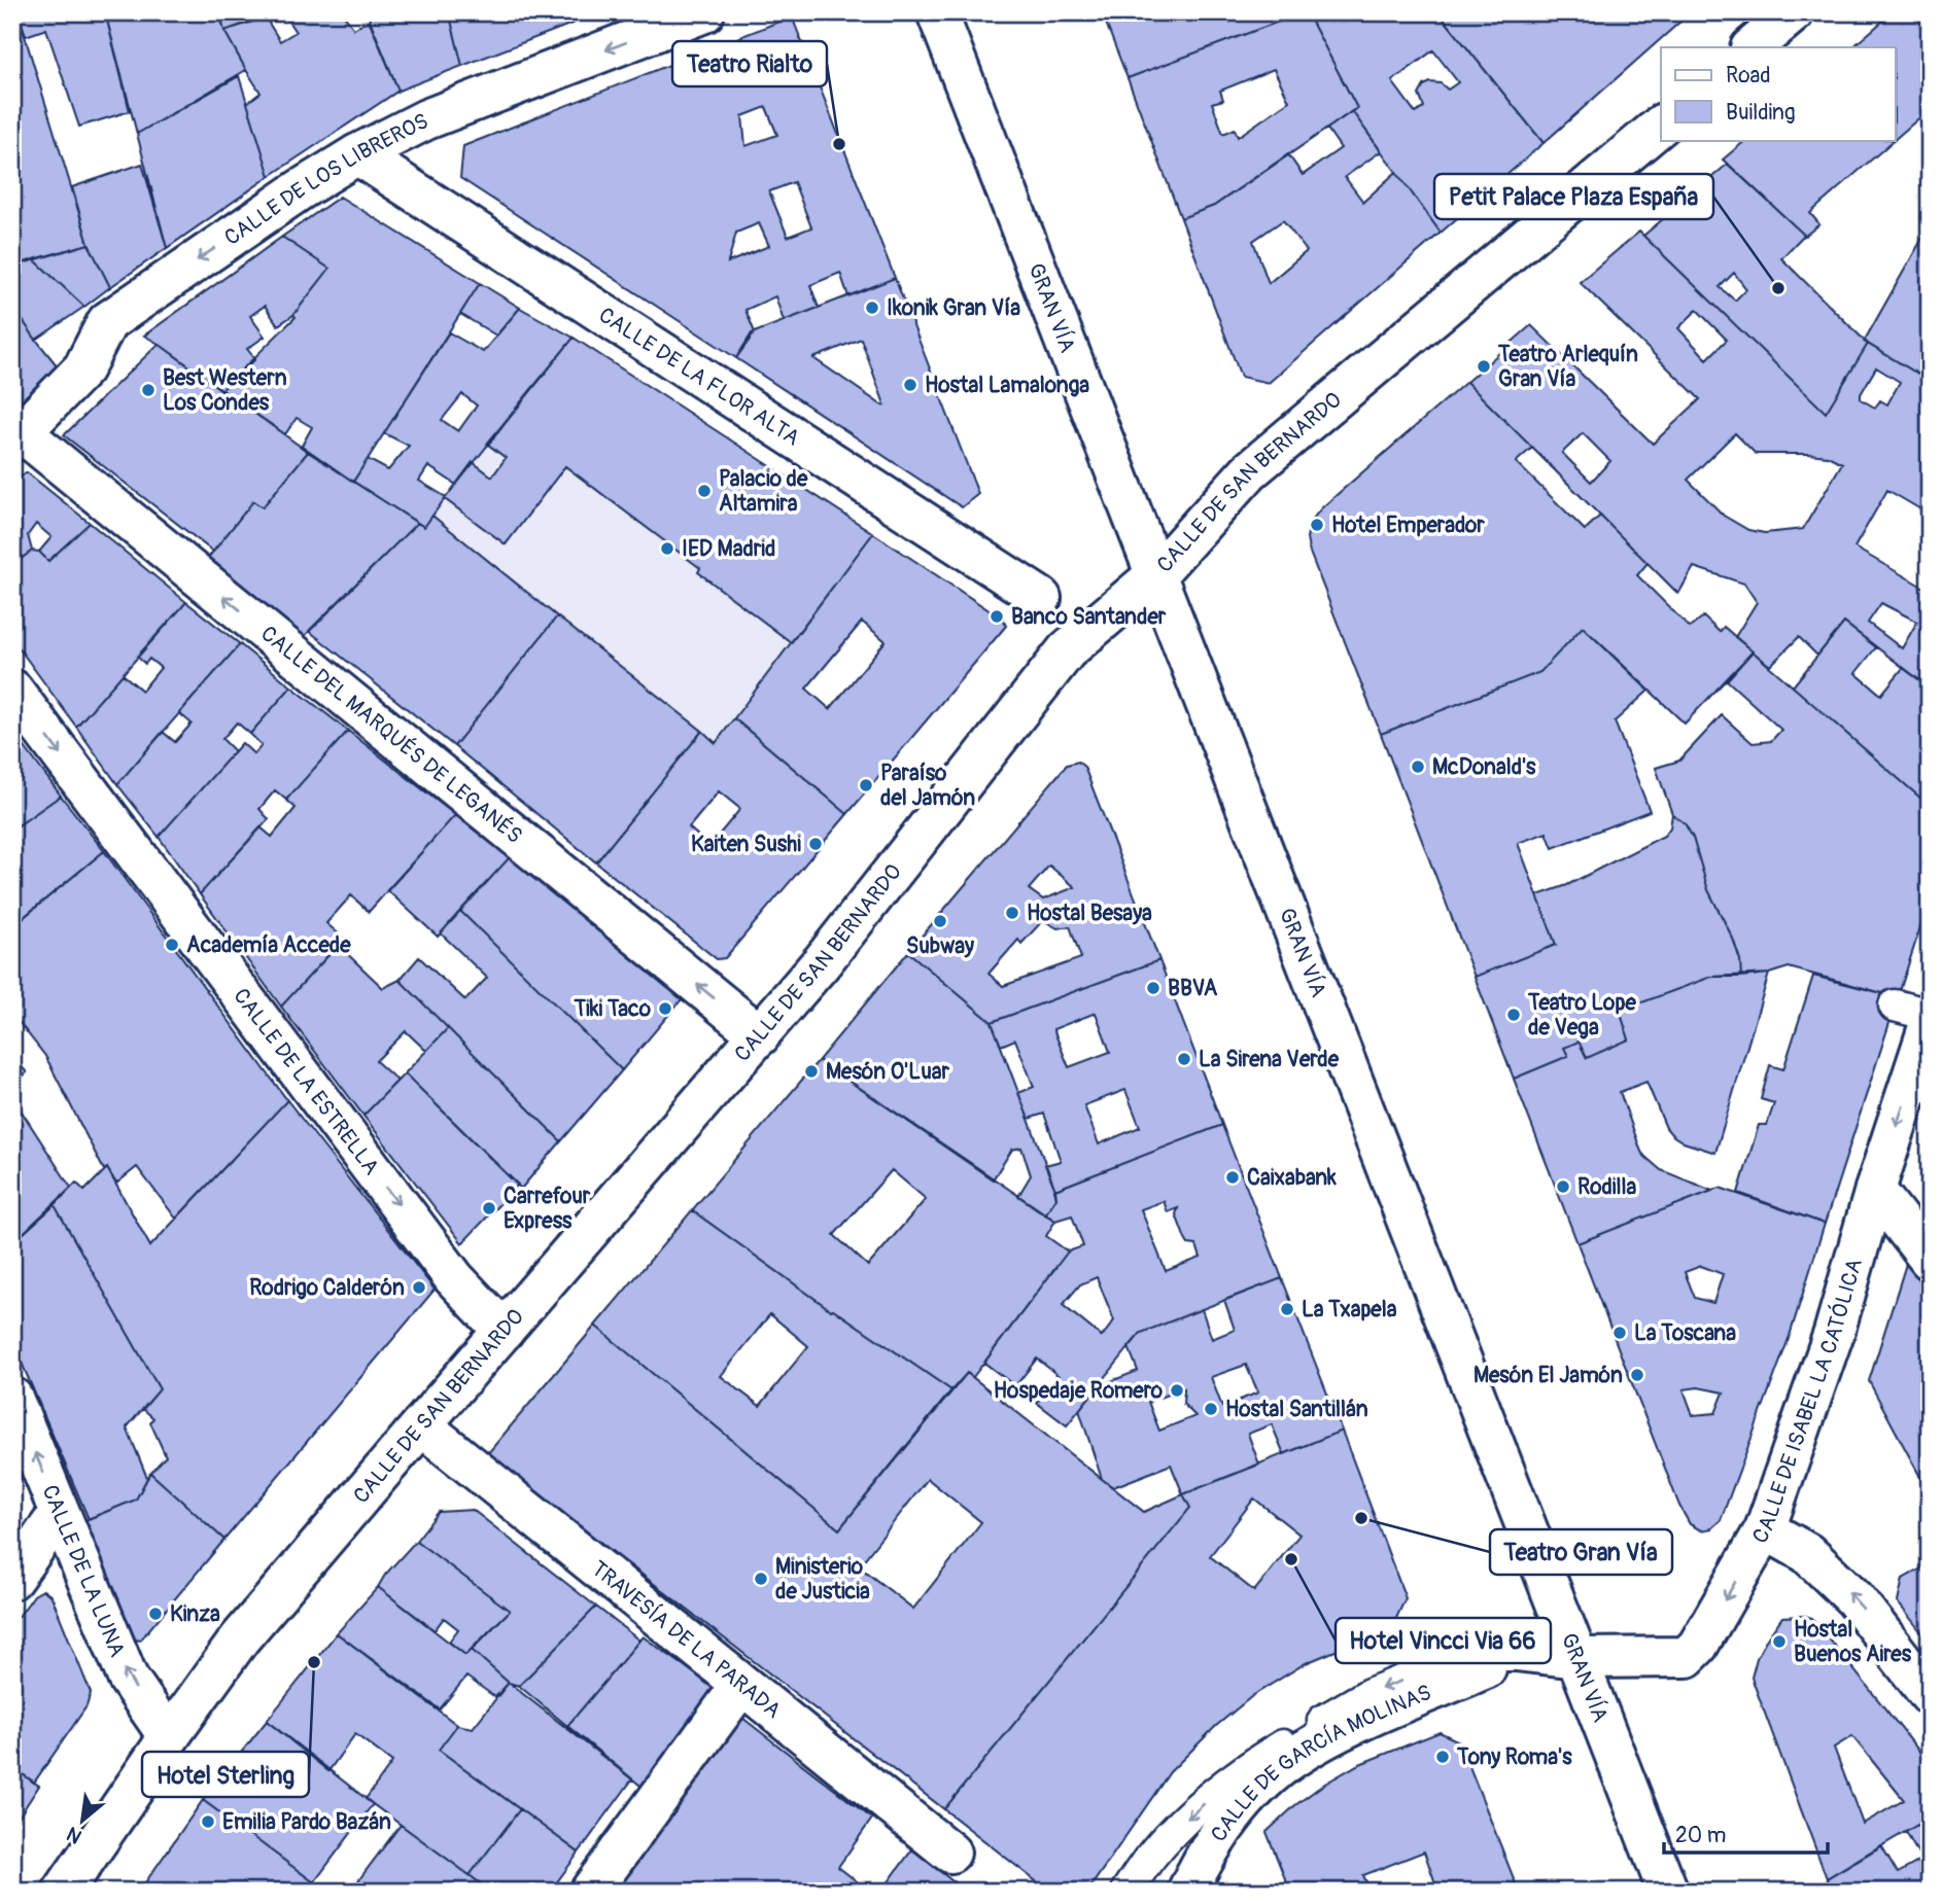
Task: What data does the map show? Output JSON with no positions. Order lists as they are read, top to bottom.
{
  "streets": {
    "street": [
      "CALLE DE LOS LIBREROS",
      "GRAN VÍA",
      "CALLE DE LA FLOR ALTA",
      "CALLE DE SAN BERNARDO",
      "CALLE DEL MARQUÉS DE LEGANÉS",
      "CALLE DE LA ESTRELLA",
      "CALLE DE ISABEL LA CATÓLICA",
      "CALLE DE LA LUNA",
      "TRAVESÍA DE LA PARADA",
      "CALLE DE GARCÍA MOLINAS"
    ]
  },
  "crossings": [
    ["CALLE DE LOS LIBREROS", "CALLE DE LA FLOR ALTA"],
    ["CALLE DE LOS LIBREROS", "CALLE DEL MARQUÉS DE LEGANÉS"],
    ["GRAN VÍA", "CALLE DE SAN BERNARDO"],
    ["GRAN VÍA", "CALLE DE ISABEL LA CATÓLICA"],
    ["GRAN VÍA", "CALLE DE GARCÍA MOLINAS"],
    ["CALLE DE SAN BERNARDO", "CALLE DEL MARQUÉS DE LEGANÉS"],
    ["CALLE DE SAN BERNARDO", "CALLE DE LA ESTRELLA"],
    ["CALLE DE SAN BERNARDO", "CALLE DE LA LUNA"],
    ["CALLE DE SAN BERNARDO", "TRAVESÍA DE LA PARADA"],
    ["CALLE DE ISABEL LA CATÓLICA", "CALLE DE GARCÍA MOLINAS"]
  ],
  "one_way": [
    "CALLE DE LOS LIBREROS",
    "CALLE DEL MARQUÉS DE LEGANÉS",
    "CALLE DE LA ESTRELLA",
    "CALLE DE ISABEL LA CATÓLICA",
    "CALLE DE LA LUNA"
  ],
  "places": [
    "Teatro Rialto",
    "Petit Palace Plaza España",
    "Ikonik Gran Vía",
    "Teatro Arlequín Gran Vía",
    "Hostal Lamalonga",
    "Best Western Los Condes",
    "Palacio de Altamira",
    "Hotel Emperador",
    "IED Madrid",
    "Banco Santander",
    "McDonald's",
    "Paraíso del Jamón",
    "Kaiten Sushi",
    "Hostal Besaya",
    "Subway",
    "Academía Accede",
    "BBVA",
    "Tiki Taco",
    "Teatro Lope de Vega",
    "La Sirena Verde",
    "Mesón O'Luar",
    "Caixabank",
    "Rodilla",
    "Carrefour Express",
    "Rodrigo Calderón",
    "La Txapela",
    "La Toscana",
    "Mesón El Jamón",
    "Hospedaje Romero",
    "Hostal Santillán",
    "Teatro Gran Vía",
    "Hotel Vincci Via 66",
    "Ministerio de Justicia",
    "Kinza",
    "Hostal Buenos Aires",
    "Hotel Sterling",
    "Tony Roma's",
    "Emilia Pardo Bazán"
  ],
  "legend": ["Road", "Building"],
  "scale_bar": "20 m",
  "north": "bottom left"
}
